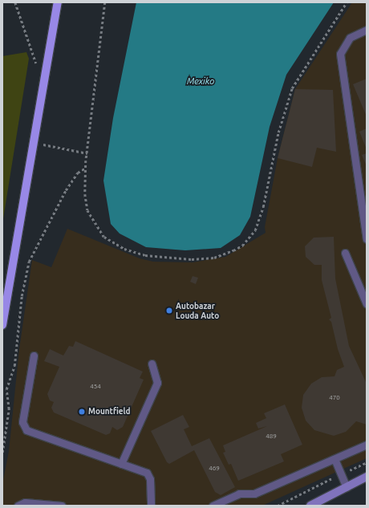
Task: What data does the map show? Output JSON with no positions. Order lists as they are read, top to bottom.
{
  "water": ["Mexiko"],
  "places": ["Autobazar Louda Auto", "Mountfield"],
  "house_numbers": [
    "454",
    "470",
    "489",
    "469"
  ]
}
